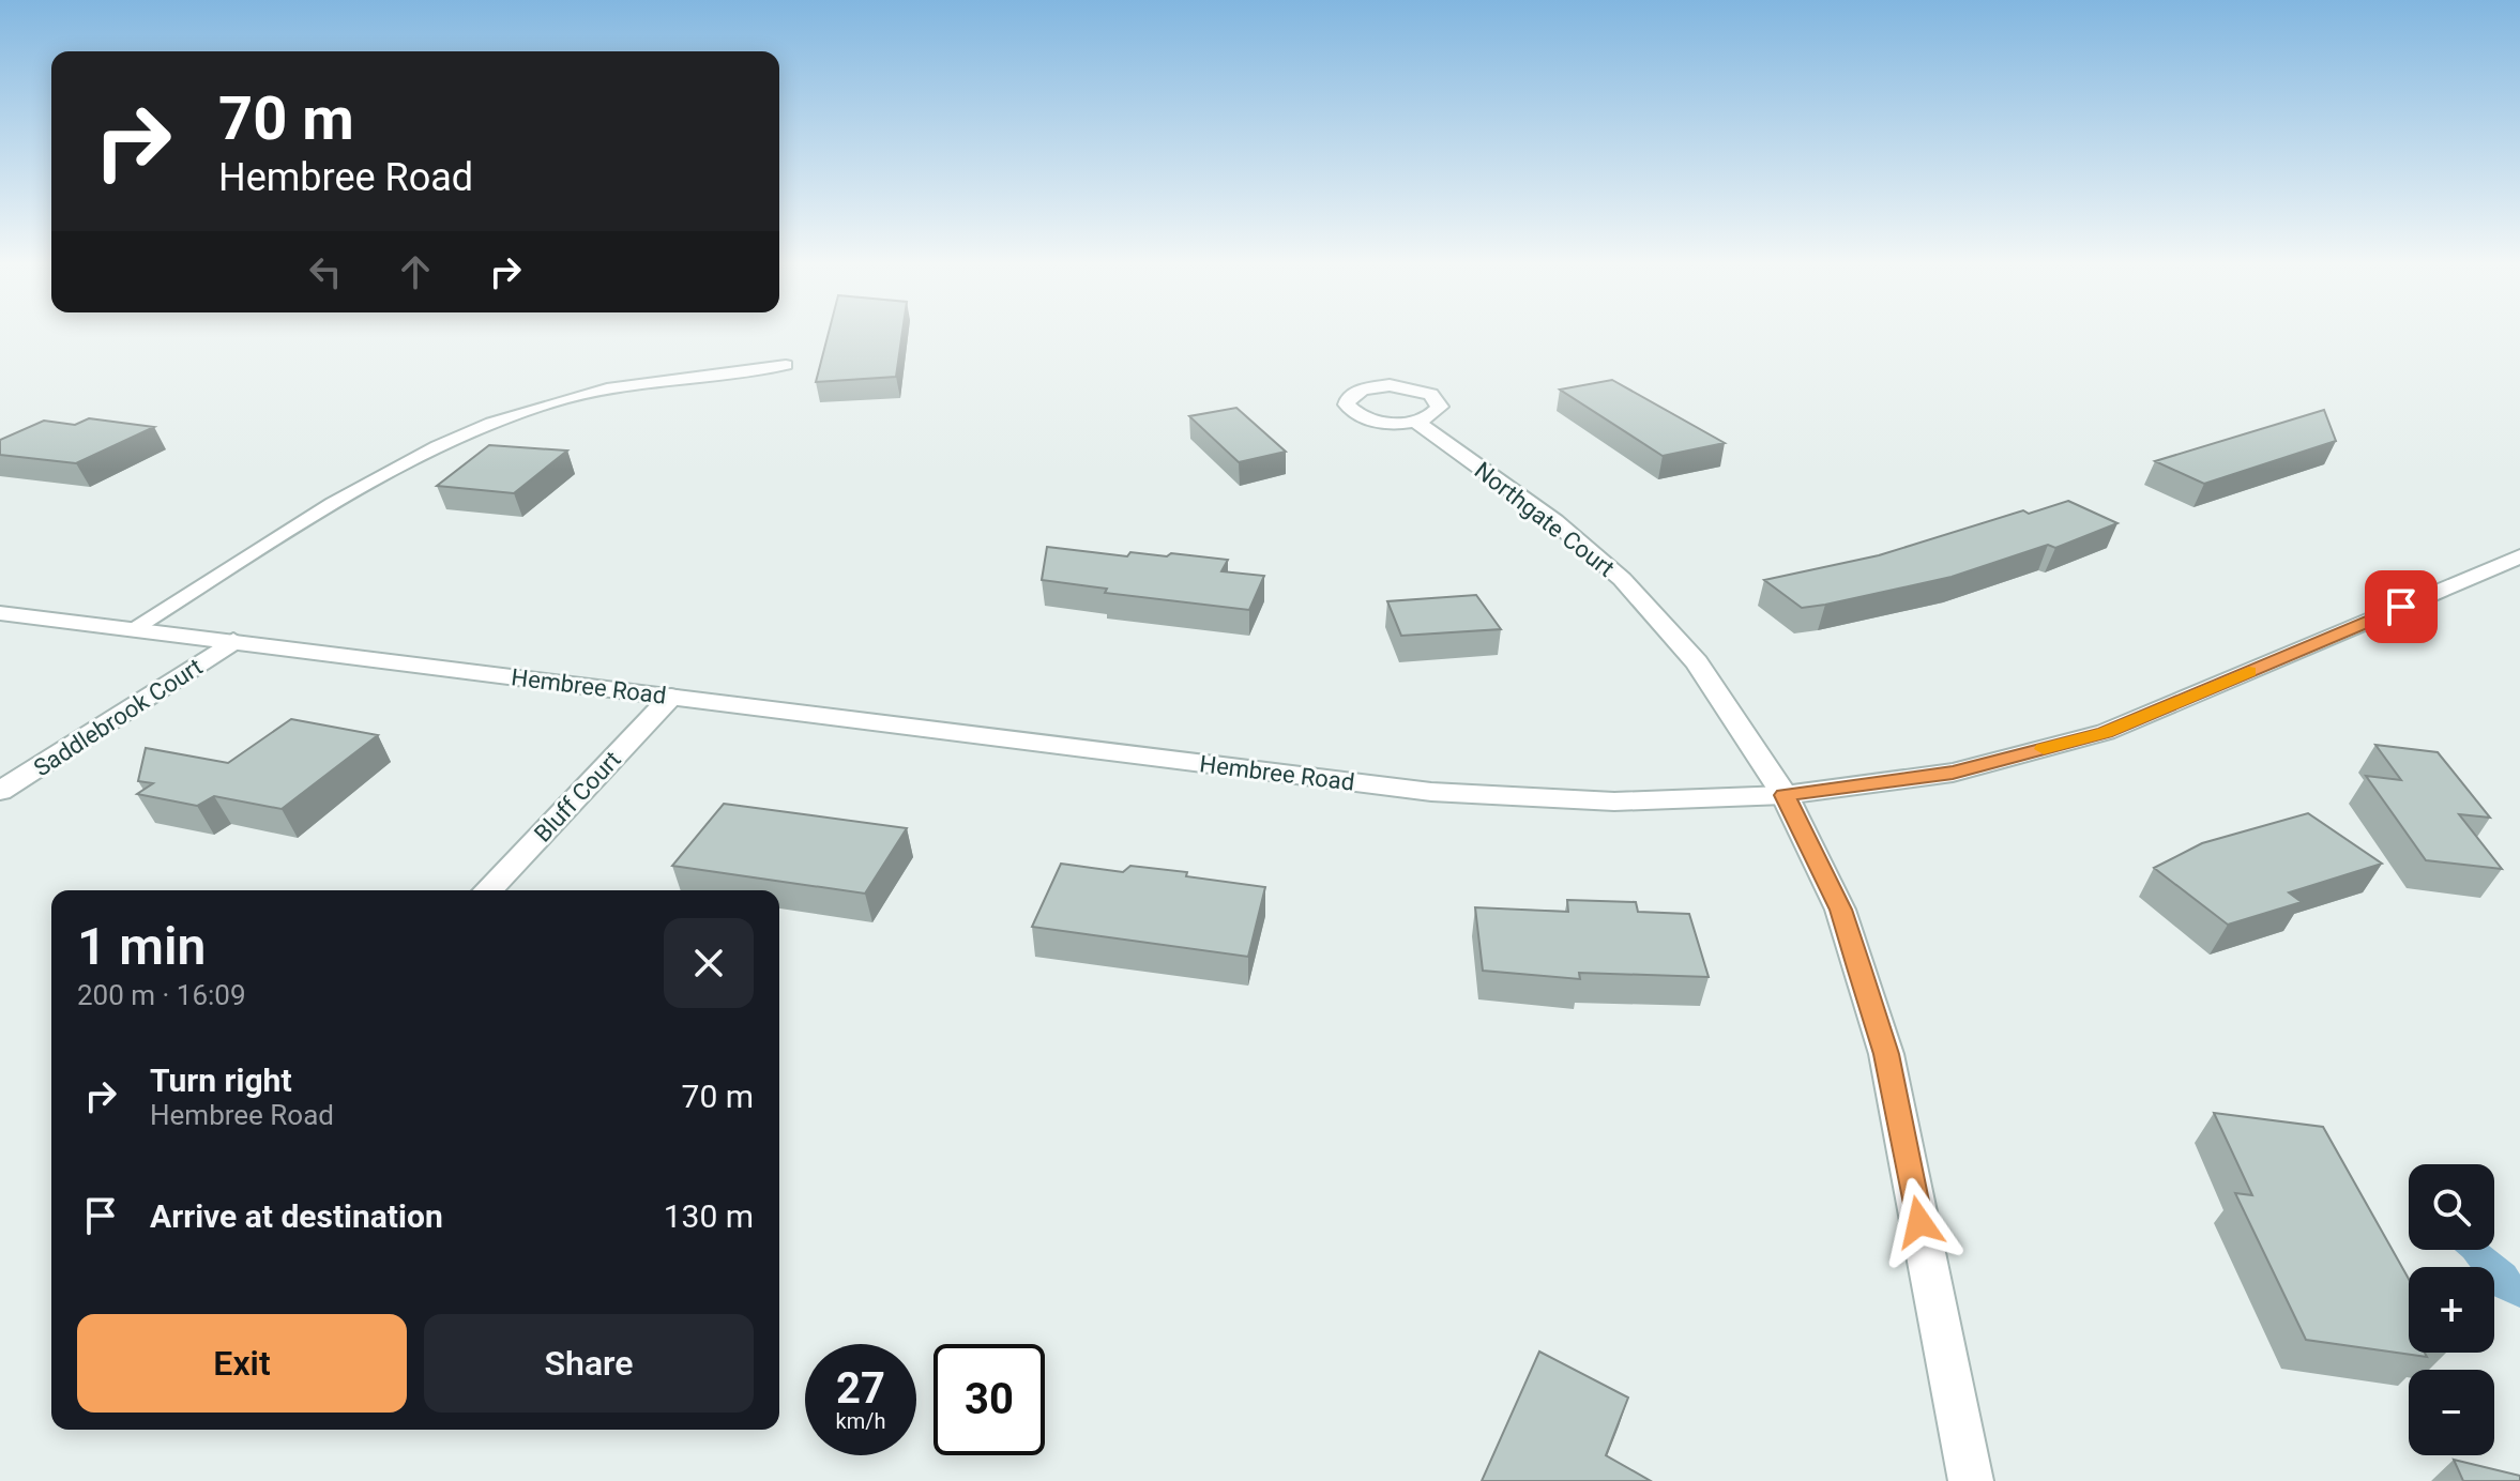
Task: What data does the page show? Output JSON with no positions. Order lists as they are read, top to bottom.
{
  "streets": {
    "street": [
      "Northgate Court",
      "Hembree Road",
      "Saddlebrook Court",
      "Bluff Court"
    ]
  },
  "crossings": [
    ["Northgate Court", "Hembree Road"],
    ["Hembree Road", "Saddlebrook Court"],
    ["Hembree Road", "Bluff Court"]
  ],
  "page": {
    "turn": ["70 m", "Hembree Road"],
    "heading": ["1 min", "200 m · 16:09"],
    "list": [
      {
        "name": "Turn right",
        "note": "Hembree Road",
        "value": "70 m"
      },
      {
        "name": "Arrive at destination",
        "value": "130 m"
      }
    ],
    "map_buttons": ["+", "−"],
    "buttons": ["Exit", "Share"],
    "speed": "27 km/h",
    "limit": "30"
  }
}
